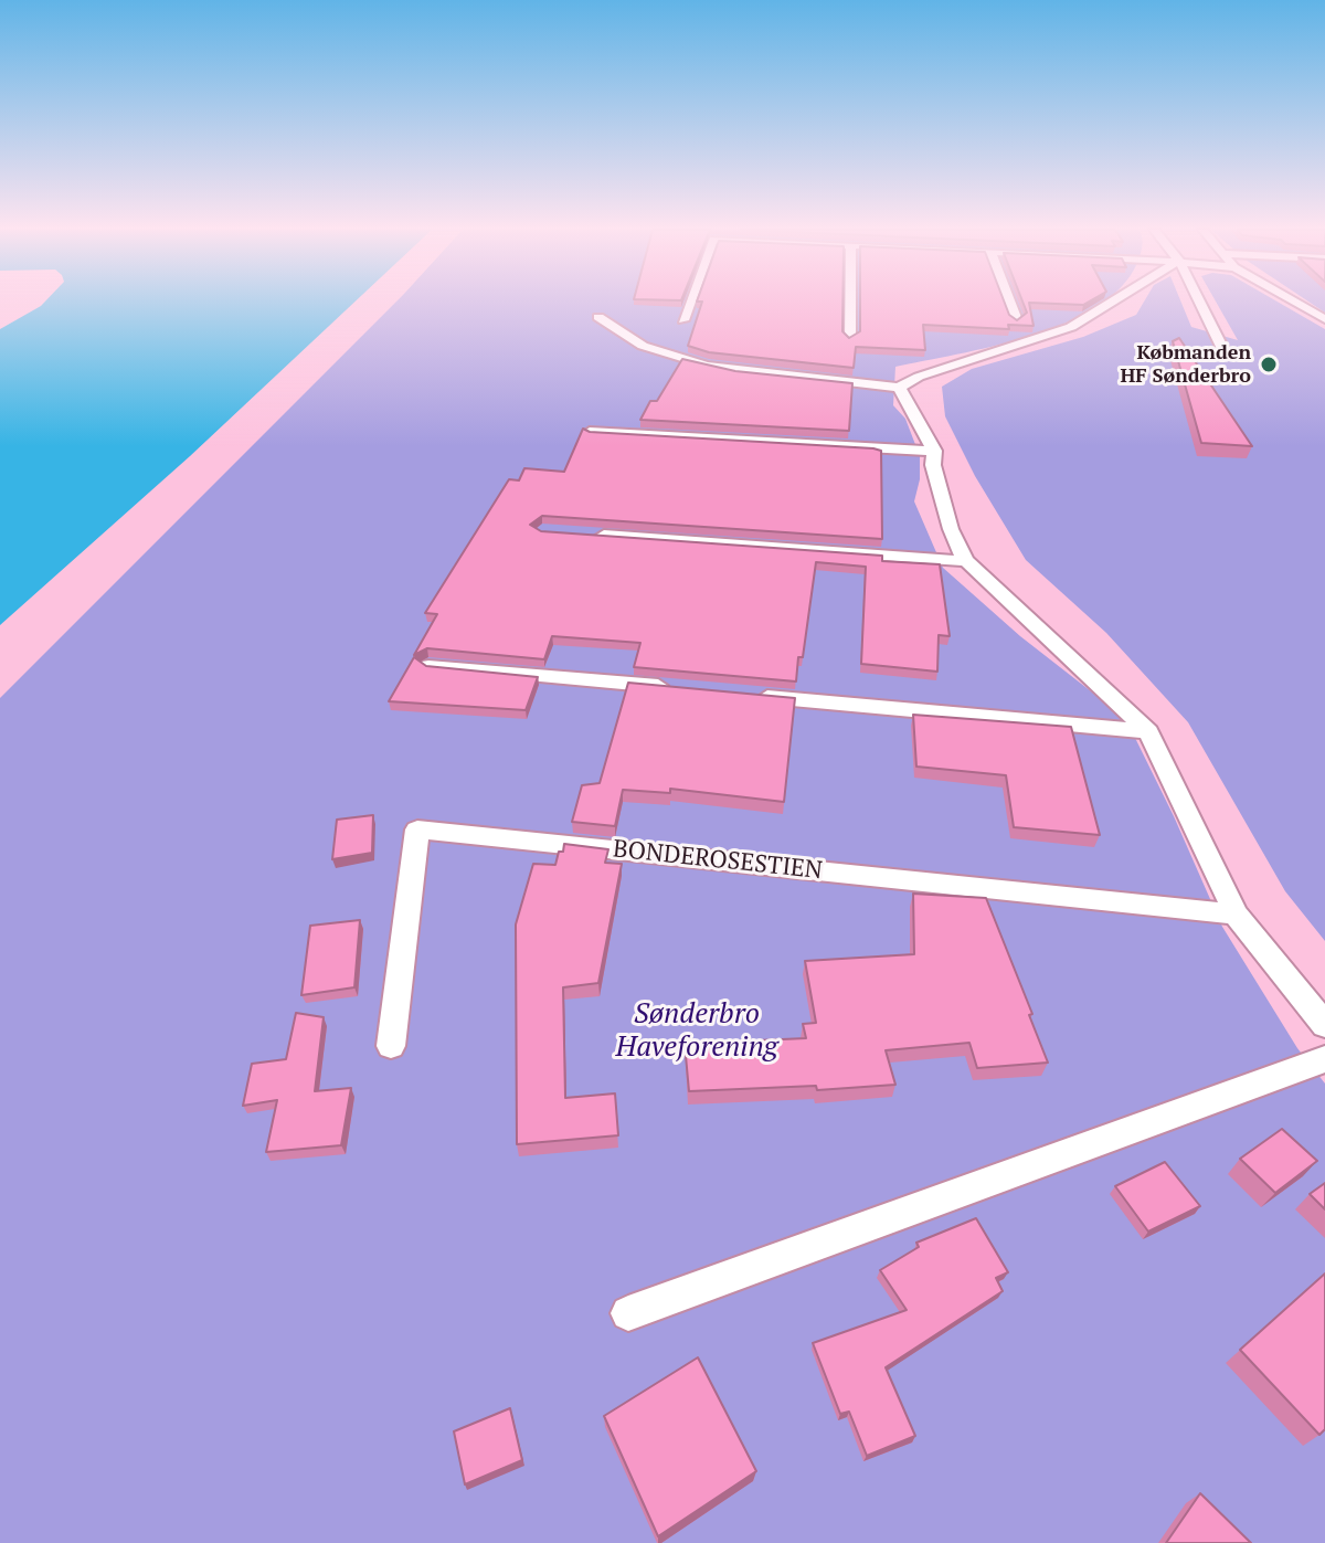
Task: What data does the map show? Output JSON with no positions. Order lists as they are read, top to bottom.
{
  "streets": {
    "lane": ["BONDEROSESTIEN"]
  },
  "parks": ["Sønderbro Haveforening"],
  "places": ["Købmanden HF Sønderbro"]
}
